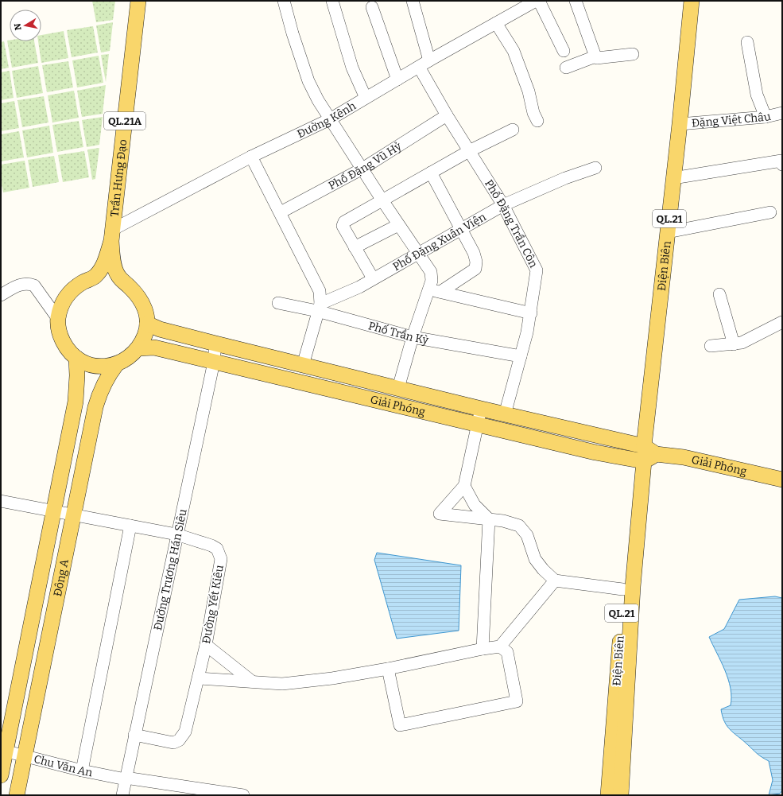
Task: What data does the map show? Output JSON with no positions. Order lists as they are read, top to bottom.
{
  "streets": {
    "main road": [
      "QL.21A",
      "Trần Hưng Đạo",
      "QL.21",
      "Điện Biên",
      "Giải Phóng",
      "Đông A"
    ],
    "street": [
      "Đặng Việt Châu",
      "Đường Kênh",
      "Phố Đặng Vũ Hỷ",
      "Phố Đặng Trần Côn",
      "Phố Đặng Xuân Viện",
      "Phố Trần Kỳ",
      "Đường Trương Hán Siêu",
      "Đường Yết Kiêu",
      "Chu Văn An"
    ]
  },
  "crossings": [
    ["Đặng Việt Châu", "Điện Biên"],
    ["Đường Kênh", "Trần Hưng Đạo"],
    ["Đường Kênh", "Phố Đặng Trần Côn"],
    ["Phố Đặng Vũ Hỷ", "Phố Đặng Trần Côn"],
    ["Phố Đặng Trần Côn", "Phố Đặng Xuân Viện"],
    ["Phố Đặng Trần Côn", "Phố Trần Kỳ"],
    ["Phố Đặng Trần Côn", "Giải Phóng"],
    ["Phố Đặng Xuân Viện", "Phố Trần Kỳ"],
    ["Điện Biên", "Giải Phóng"],
    ["Giải Phóng", "Đường Trương Hán Siêu"],
    ["Giải Phóng", "Đông A"],
    ["Đường Trương Hán Siêu", "Đường Yết Kiêu"],
    ["Đường Trương Hán Siêu", "Chu Văn An"],
    ["Đông A", "Đường Yết Kiêu"],
    ["Đông A", "Chu Văn An"]
  ],
  "north": "left"
}
